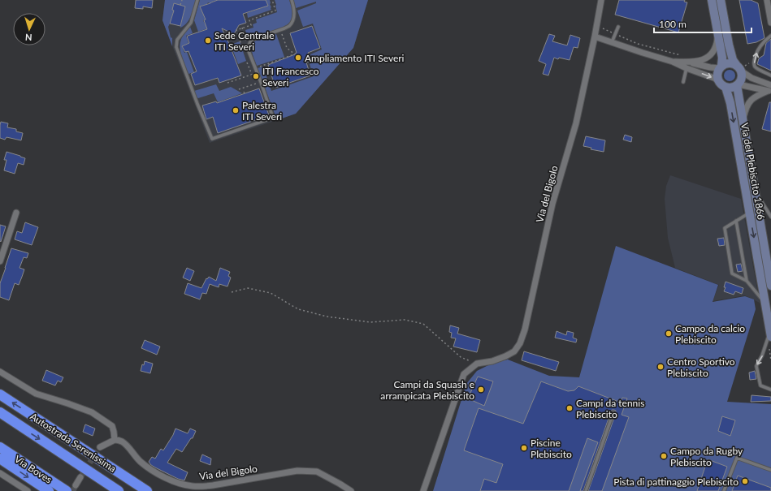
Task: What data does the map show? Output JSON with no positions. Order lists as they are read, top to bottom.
{
  "streets": {
    "highway": ["Autostrada Serenissima", "Via Boves"],
    "main road": ["Via del Plebiscito 1866"],
    "street": ["Via del Bigolo"]
  },
  "places": [
    "Sede Centrale ITI Severi",
    "Ampliamento ITI Severi",
    "ITI Francesco Severi",
    "Palestra ITI Severi",
    "Campo da calcio Plebiscito",
    "Centro Sportivo Plebiscito",
    "Campi da Squash e arrampicata Plebiscito",
    "Campi da tennis Plebiscito",
    "Piscine Plebiscito",
    "Campo da Rugby Plebiscito",
    "Pista di pattinaggio Plebiscito"
  ],
  "scale_bar": "100 m",
  "north": "bottom"
}
